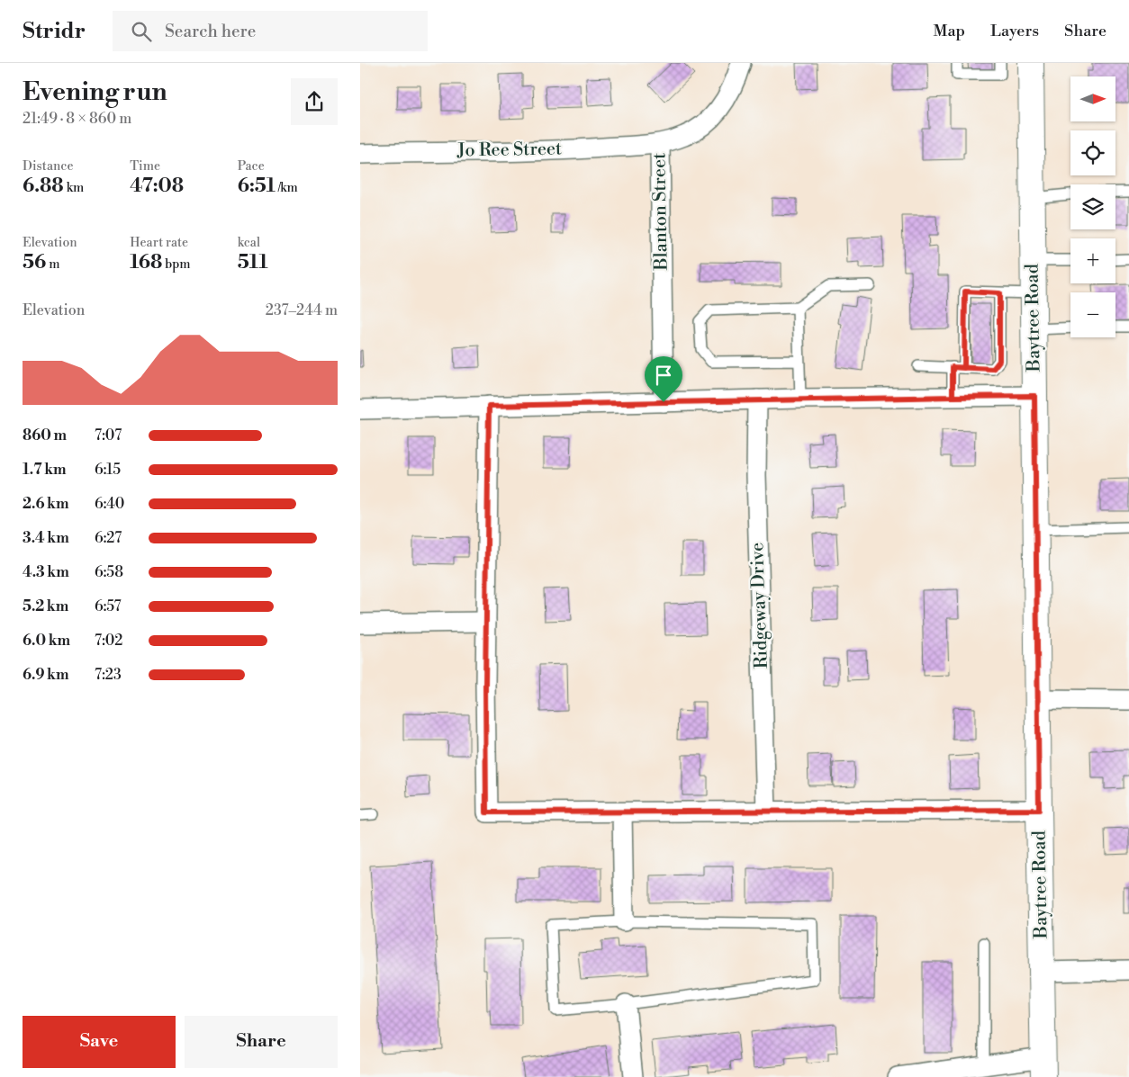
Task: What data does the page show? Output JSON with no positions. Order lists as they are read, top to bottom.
{
  "streets": {
    "main road": ["Baytree Road"],
    "street": ["Jo Ree Street", "Blanton Street", "Ridgeway Drive"]
  },
  "crossings": [
    ["Jo Ree Street", "Blanton Street"]
  ],
  "north": "right",
  "page": {
    "header": "Stridr",
    "search": "Search here",
    "nav": ["Map", "Layers", "Share"],
    "heading": ["Evening run", "21:49 · 8 × 860 m"],
    "map_buttons": ["+", "−"],
    "stats": [
      ["Distance", "6.88 km"],
      ["Time", "47:08"],
      ["Pace", "6:51 /km"],
      ["Elevation", "56 m"],
      ["Heart rate", "168 bpm"],
      ["kcal", "511"]
    ],
    "chart": ["Elevation", "237–244 m"],
    "list": [
      {
        "name": "860 m",
        "note": "7:07"
      },
      {
        "name": "1.7 km",
        "note": "6:15"
      },
      {
        "name": "2.6 km",
        "note": "6:40"
      },
      {
        "name": "3.4 km",
        "note": "6:27"
      },
      {
        "name": "4.3 km",
        "note": "6:58"
      },
      {
        "name": "5.2 km",
        "note": "6:57"
      },
      {
        "name": "6.0 km",
        "note": "7:02"
      },
      {
        "name": "6.9 km",
        "note": "7:23"
      }
    ],
    "buttons": ["Save", "Share"]
  }
}
